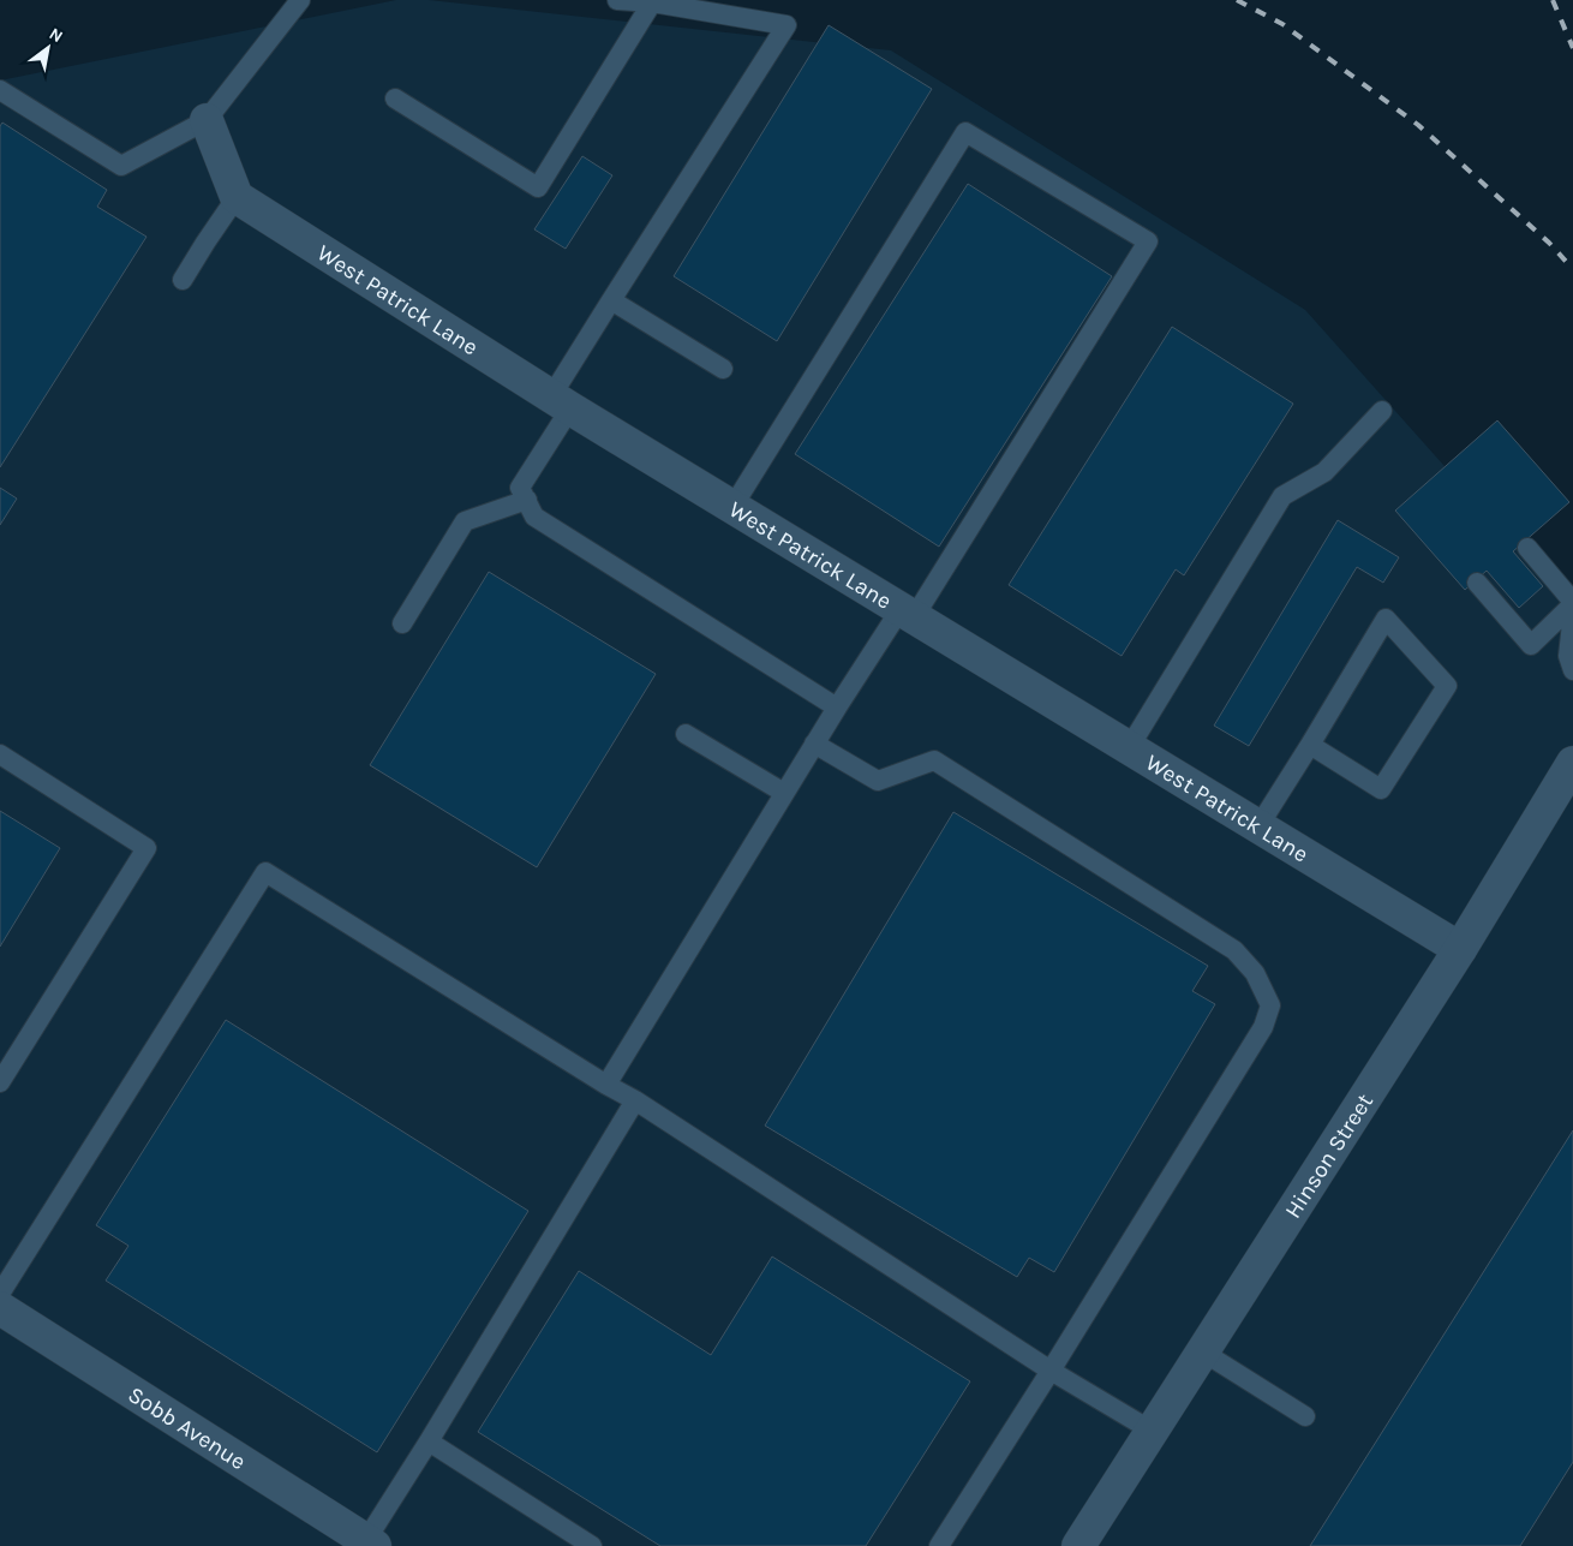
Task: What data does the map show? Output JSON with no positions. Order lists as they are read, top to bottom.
{
  "streets": {
    "street": ["West Patrick Lane", "Hinson Street", "Sobb Avenue"]
  },
  "crossings": [
    ["West Patrick Lane", "Hinson Street"]
  ],
  "north": "top right"
}
